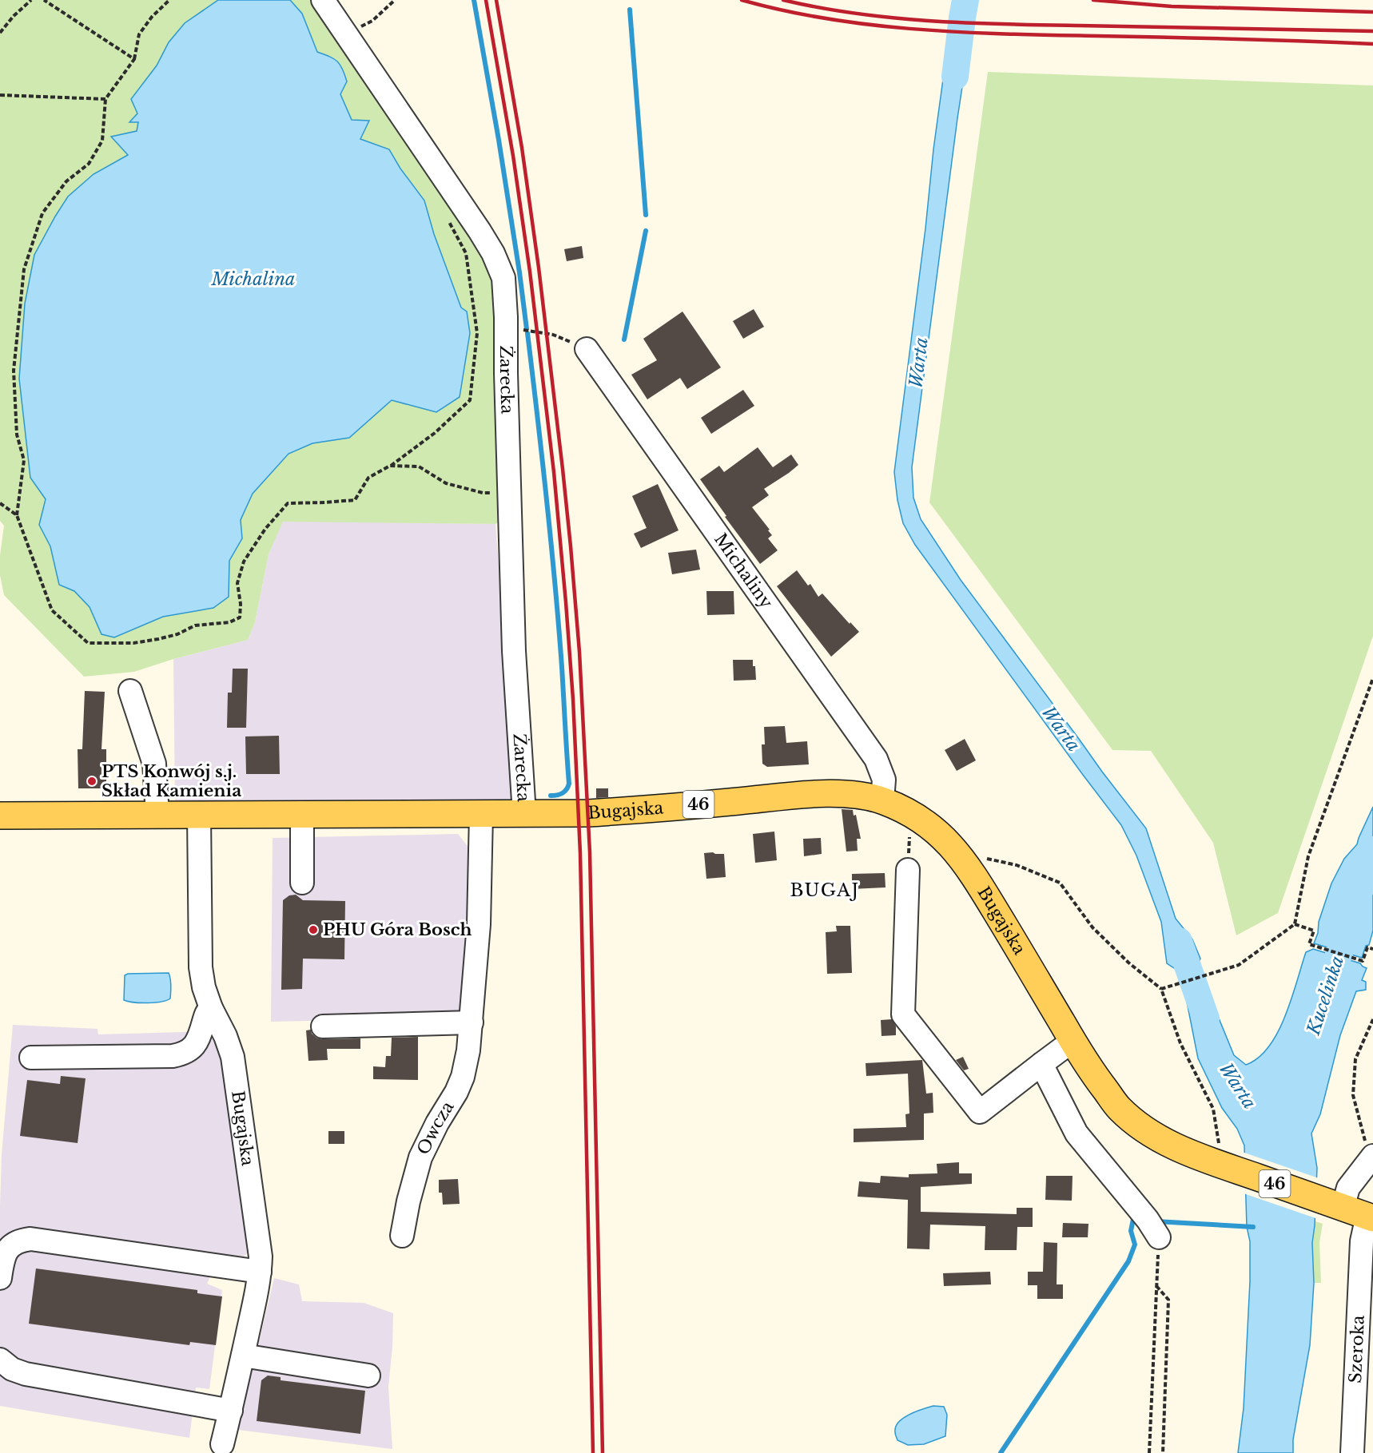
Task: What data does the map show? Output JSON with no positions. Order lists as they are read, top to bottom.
{
  "streets": {
    "main road": ["46", "Bugajska"],
    "street": [
      "Żarecka",
      "Michaliny",
      "Owcza",
      "Szeroka"
    ]
  },
  "crossings": [
    ["Żarecka", "Bugajska"],
    ["Michaliny", "Bugajska"],
    ["Bugajska", "Owcza"],
    ["Bugajska", "Szeroka"]
  ],
  "districts": ["BUGAJ"],
  "water": ["Michalina", "Warta", "Kucelinka"],
  "places": ["PTS Konwój s.j. Skład Kamienia", "PHU Góra Bosch"]
}
